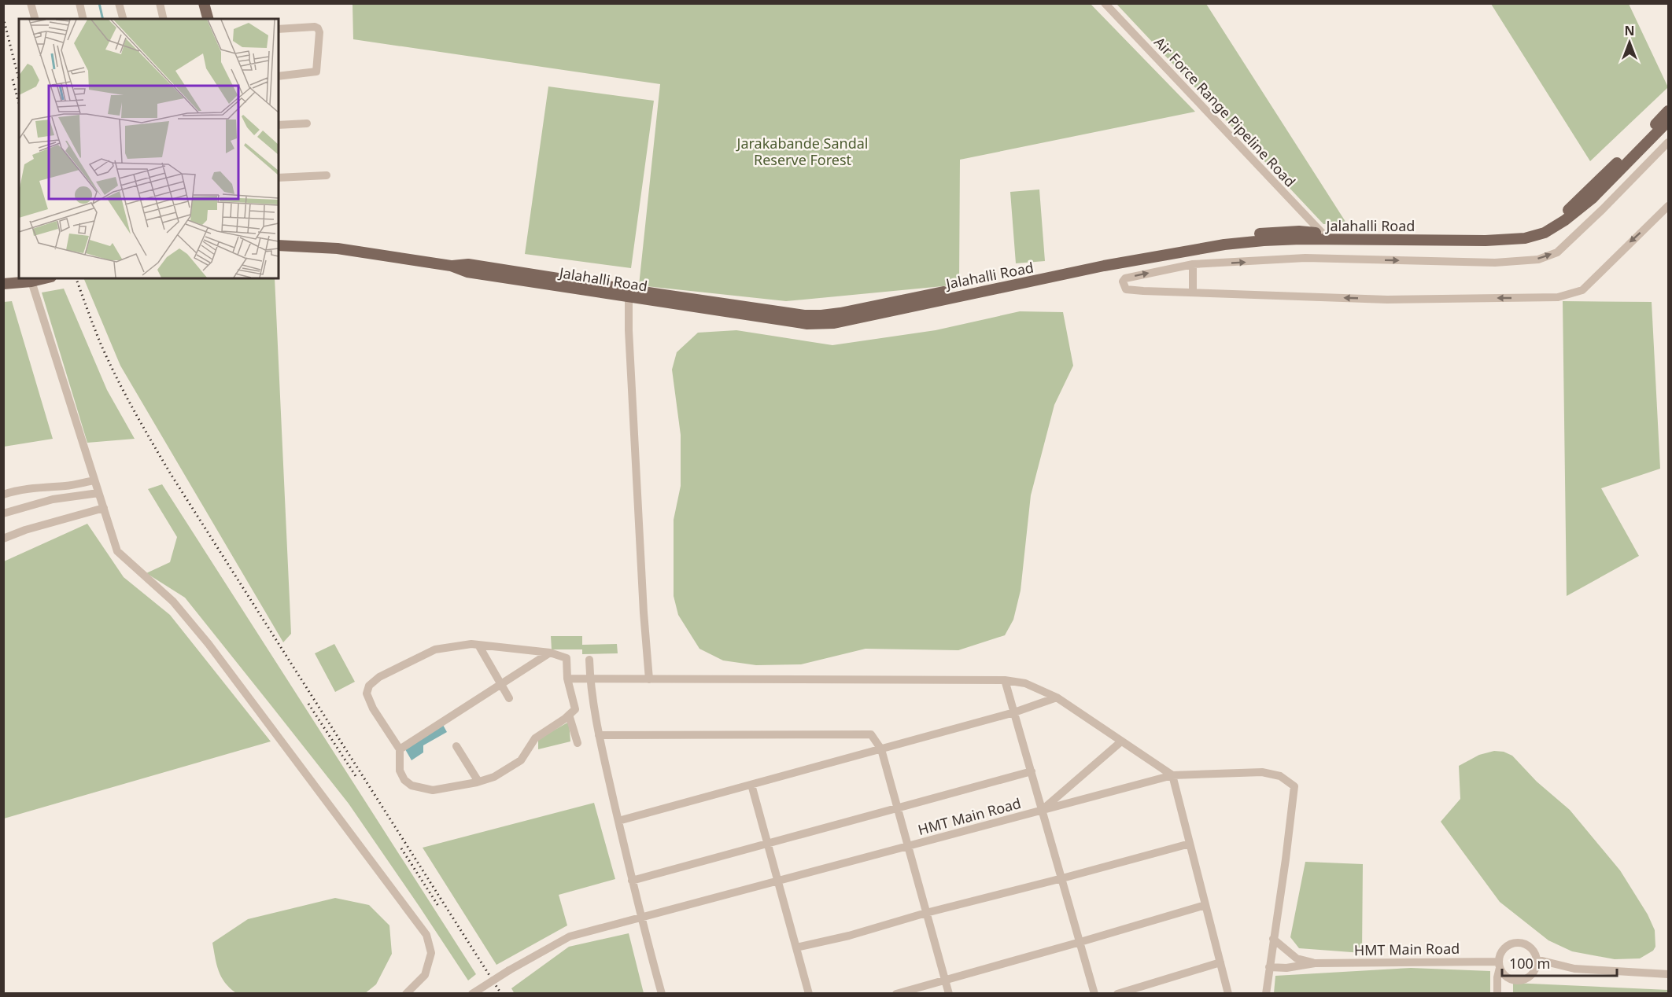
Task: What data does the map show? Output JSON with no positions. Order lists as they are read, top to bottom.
{
  "streets": {
    "main road": ["Jalahalli Road"],
    "street": ["Air Force Range Pipeline Road", "HMT Main Road"]
  },
  "crossings": [
    ["Air Force Range Pipeline Road", "Jalahalli Road"]
  ],
  "parks": ["Jarakabande Sandal Reserve Forest"],
  "scale_bar": "100 m",
  "north": "top"
}
